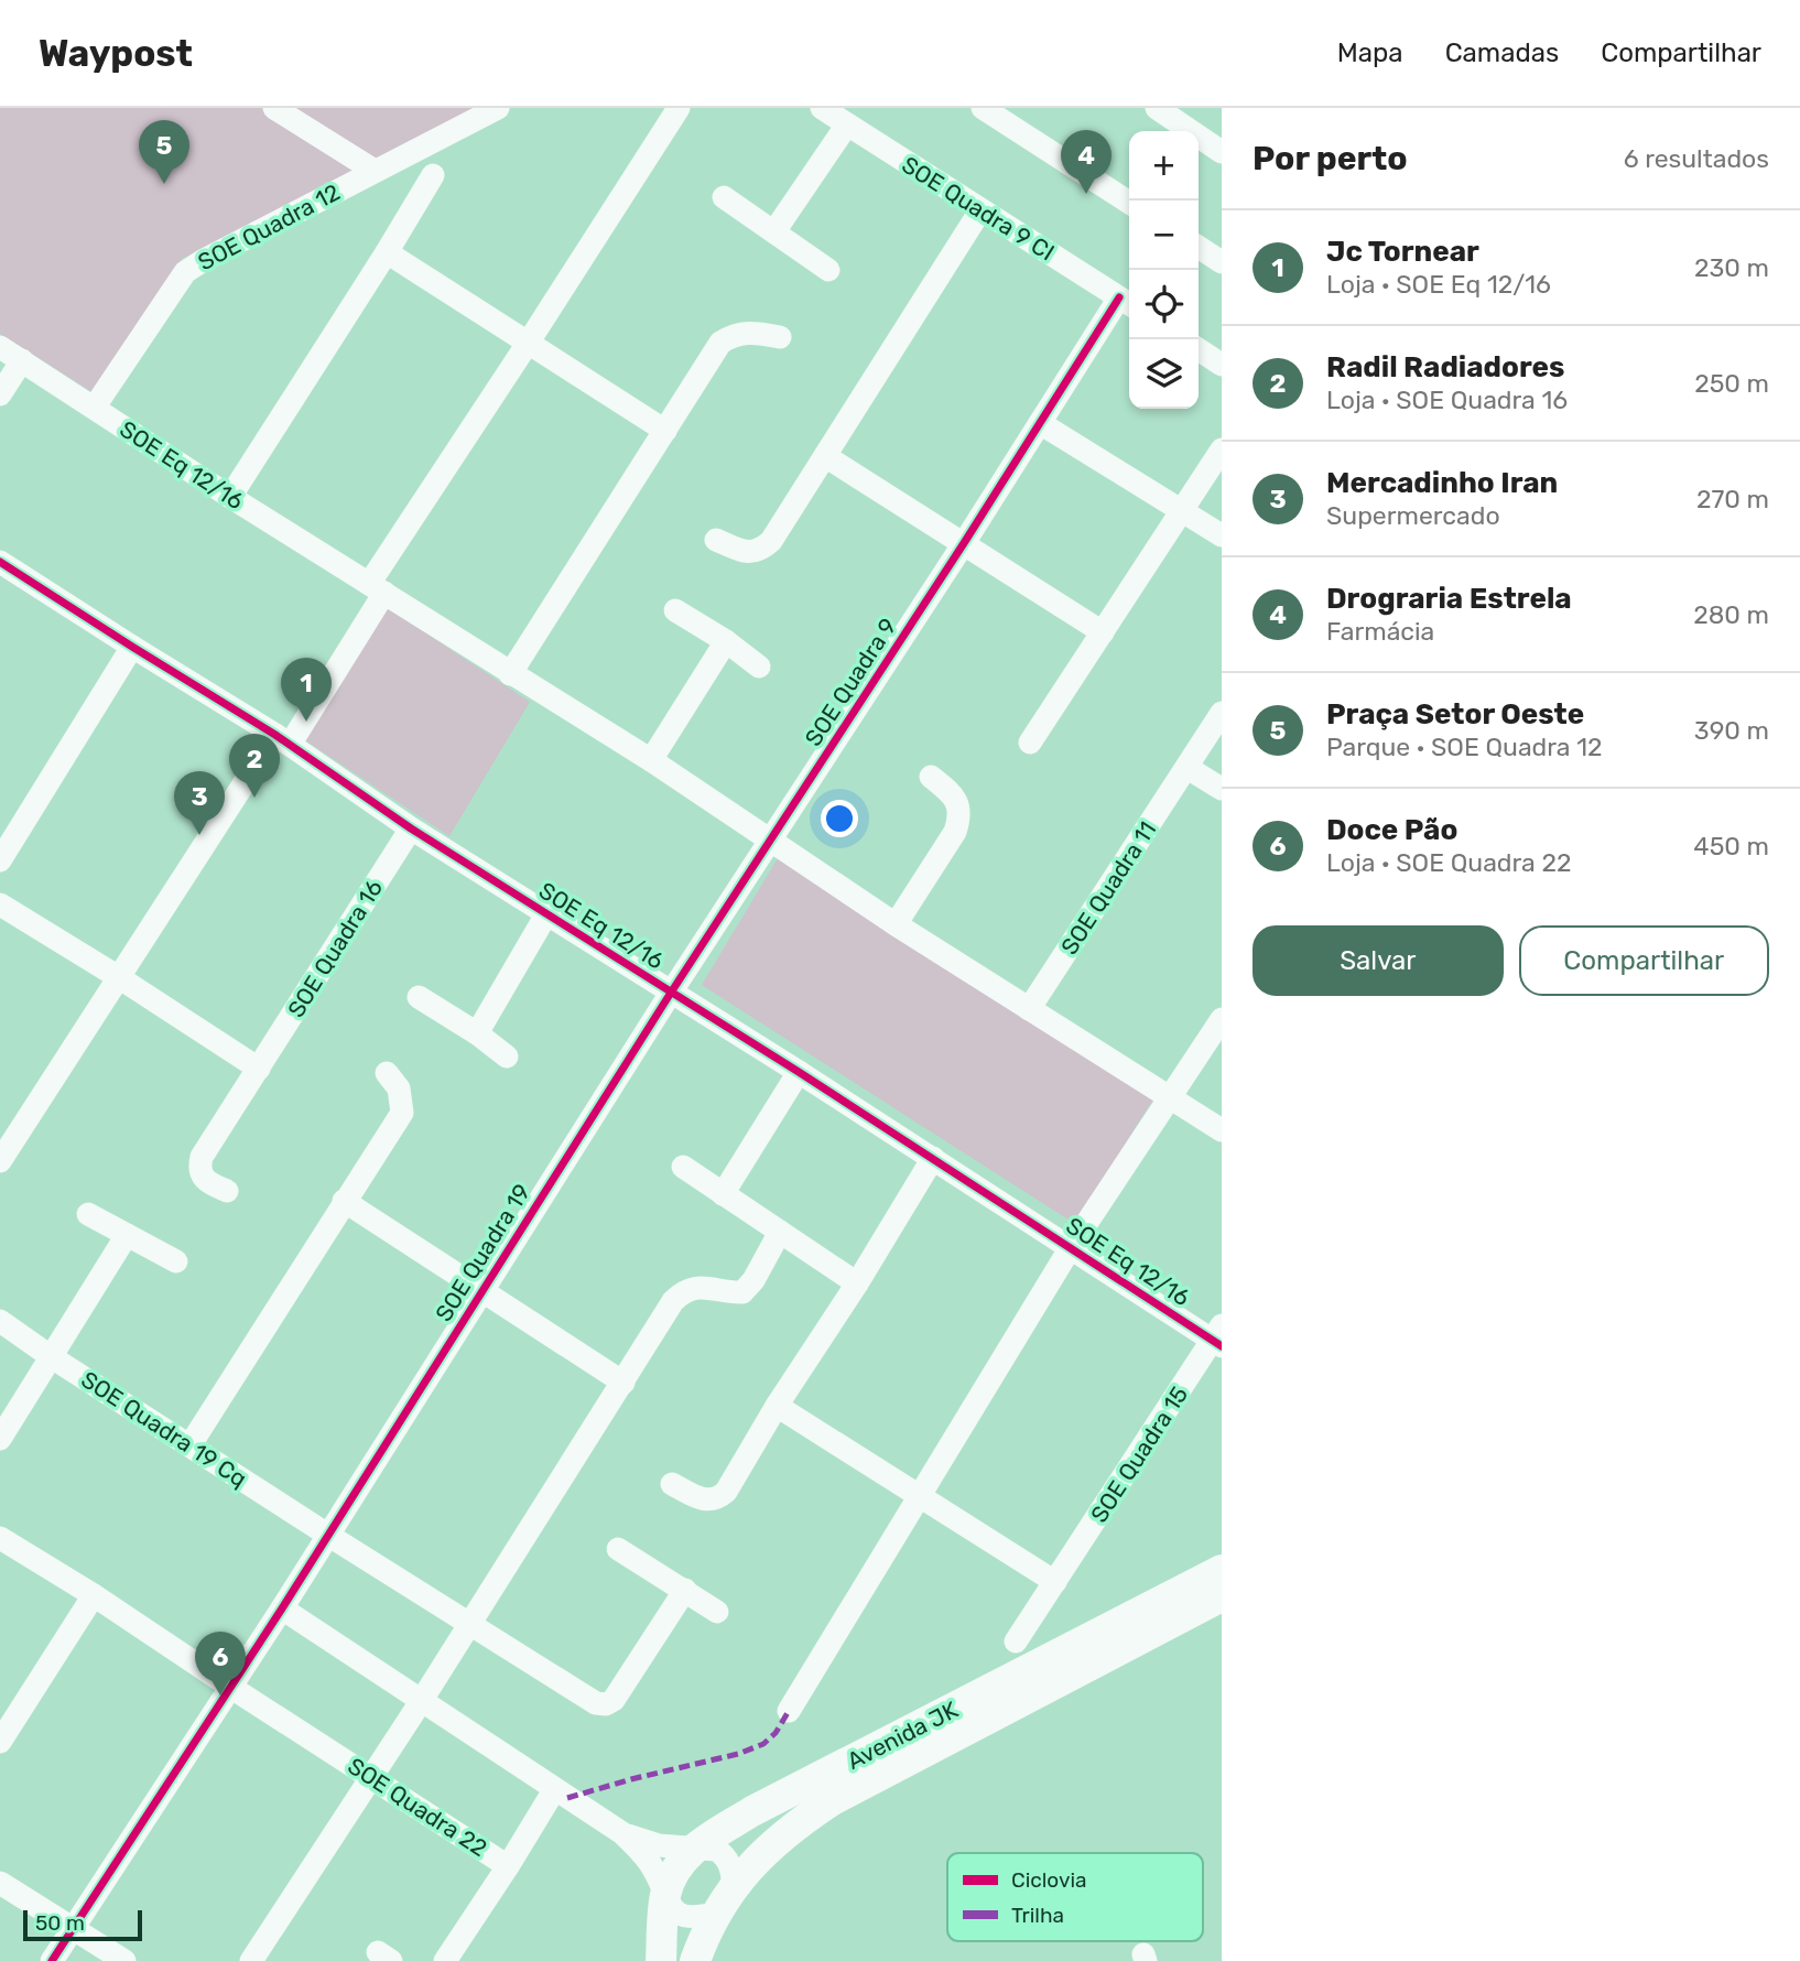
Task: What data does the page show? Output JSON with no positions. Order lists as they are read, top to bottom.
{
  "streets": {
    "main road": ["Avenida JK"],
    "street": [
      "SOE Quadra 9 CI",
      "SOE Quadra 12",
      "SOE Eq 12/16",
      "SOE Quadra 9",
      "SOE Quadra 11",
      "SOE Quadra 16",
      "SOE Quadra 19",
      "SOE Quadra 19 Cq",
      "SOE Quadra 15",
      "SOE Quadra 22"
    ]
  },
  "crossings": [
    ["SOE Quadra 9 CI", "SOE Quadra 9"],
    ["SOE Quadra 12", "SOE Eq 12/16"],
    ["SOE Eq 12/16", "SOE Quadra 9"],
    ["SOE Eq 12/16", "SOE Quadra 11"],
    ["SOE Eq 12/16", "SOE Quadra 16"],
    ["SOE Eq 12/16", "SOE Quadra 19"],
    ["SOE Eq 12/16", "SOE Quadra 15"],
    ["SOE Quadra 9", "SOE Quadra 19"],
    ["SOE Quadra 19", "SOE Quadra 19 Cq"],
    ["SOE Quadra 19", "SOE Quadra 22"]
  ],
  "legend": ["Ciclovia", "Trilha"],
  "scale_bar": "50 m",
  "page": {
    "header": "Waypost",
    "nav": ["Mapa", "Camadas", "Compartilhar"],
    "heading": ["Por perto", "6 resultados"],
    "pins": [
      "5",
      "4",
      "1",
      "2",
      "3",
      "6"
    ],
    "map_buttons": ["+", "−"],
    "list": [
      {
        "mark": "1",
        "name": "Jc Tornear",
        "note": "Loja · SOE Eq 12/16",
        "value": "230 m"
      },
      {
        "mark": "2",
        "name": "Radil Radiadores",
        "note": "Loja · SOE Quadra 16",
        "value": "250 m"
      },
      {
        "mark": "3",
        "name": "Mercadinho Iran",
        "note": "Supermercado",
        "value": "270 m"
      },
      {
        "mark": "4",
        "name": "Drograria Estrela",
        "note": "Farmácia",
        "value": "280 m"
      },
      {
        "mark": "5",
        "name": "Praça Setor Oeste",
        "note": "Parque · SOE Quadra 12",
        "value": "390 m"
      },
      {
        "mark": "6",
        "name": "Doce Pão",
        "note": "Loja · SOE Quadra 22",
        "value": "450 m"
      }
    ],
    "buttons": ["Salvar", "Compartilhar"],
    "scale": "50 m"
  }
}
